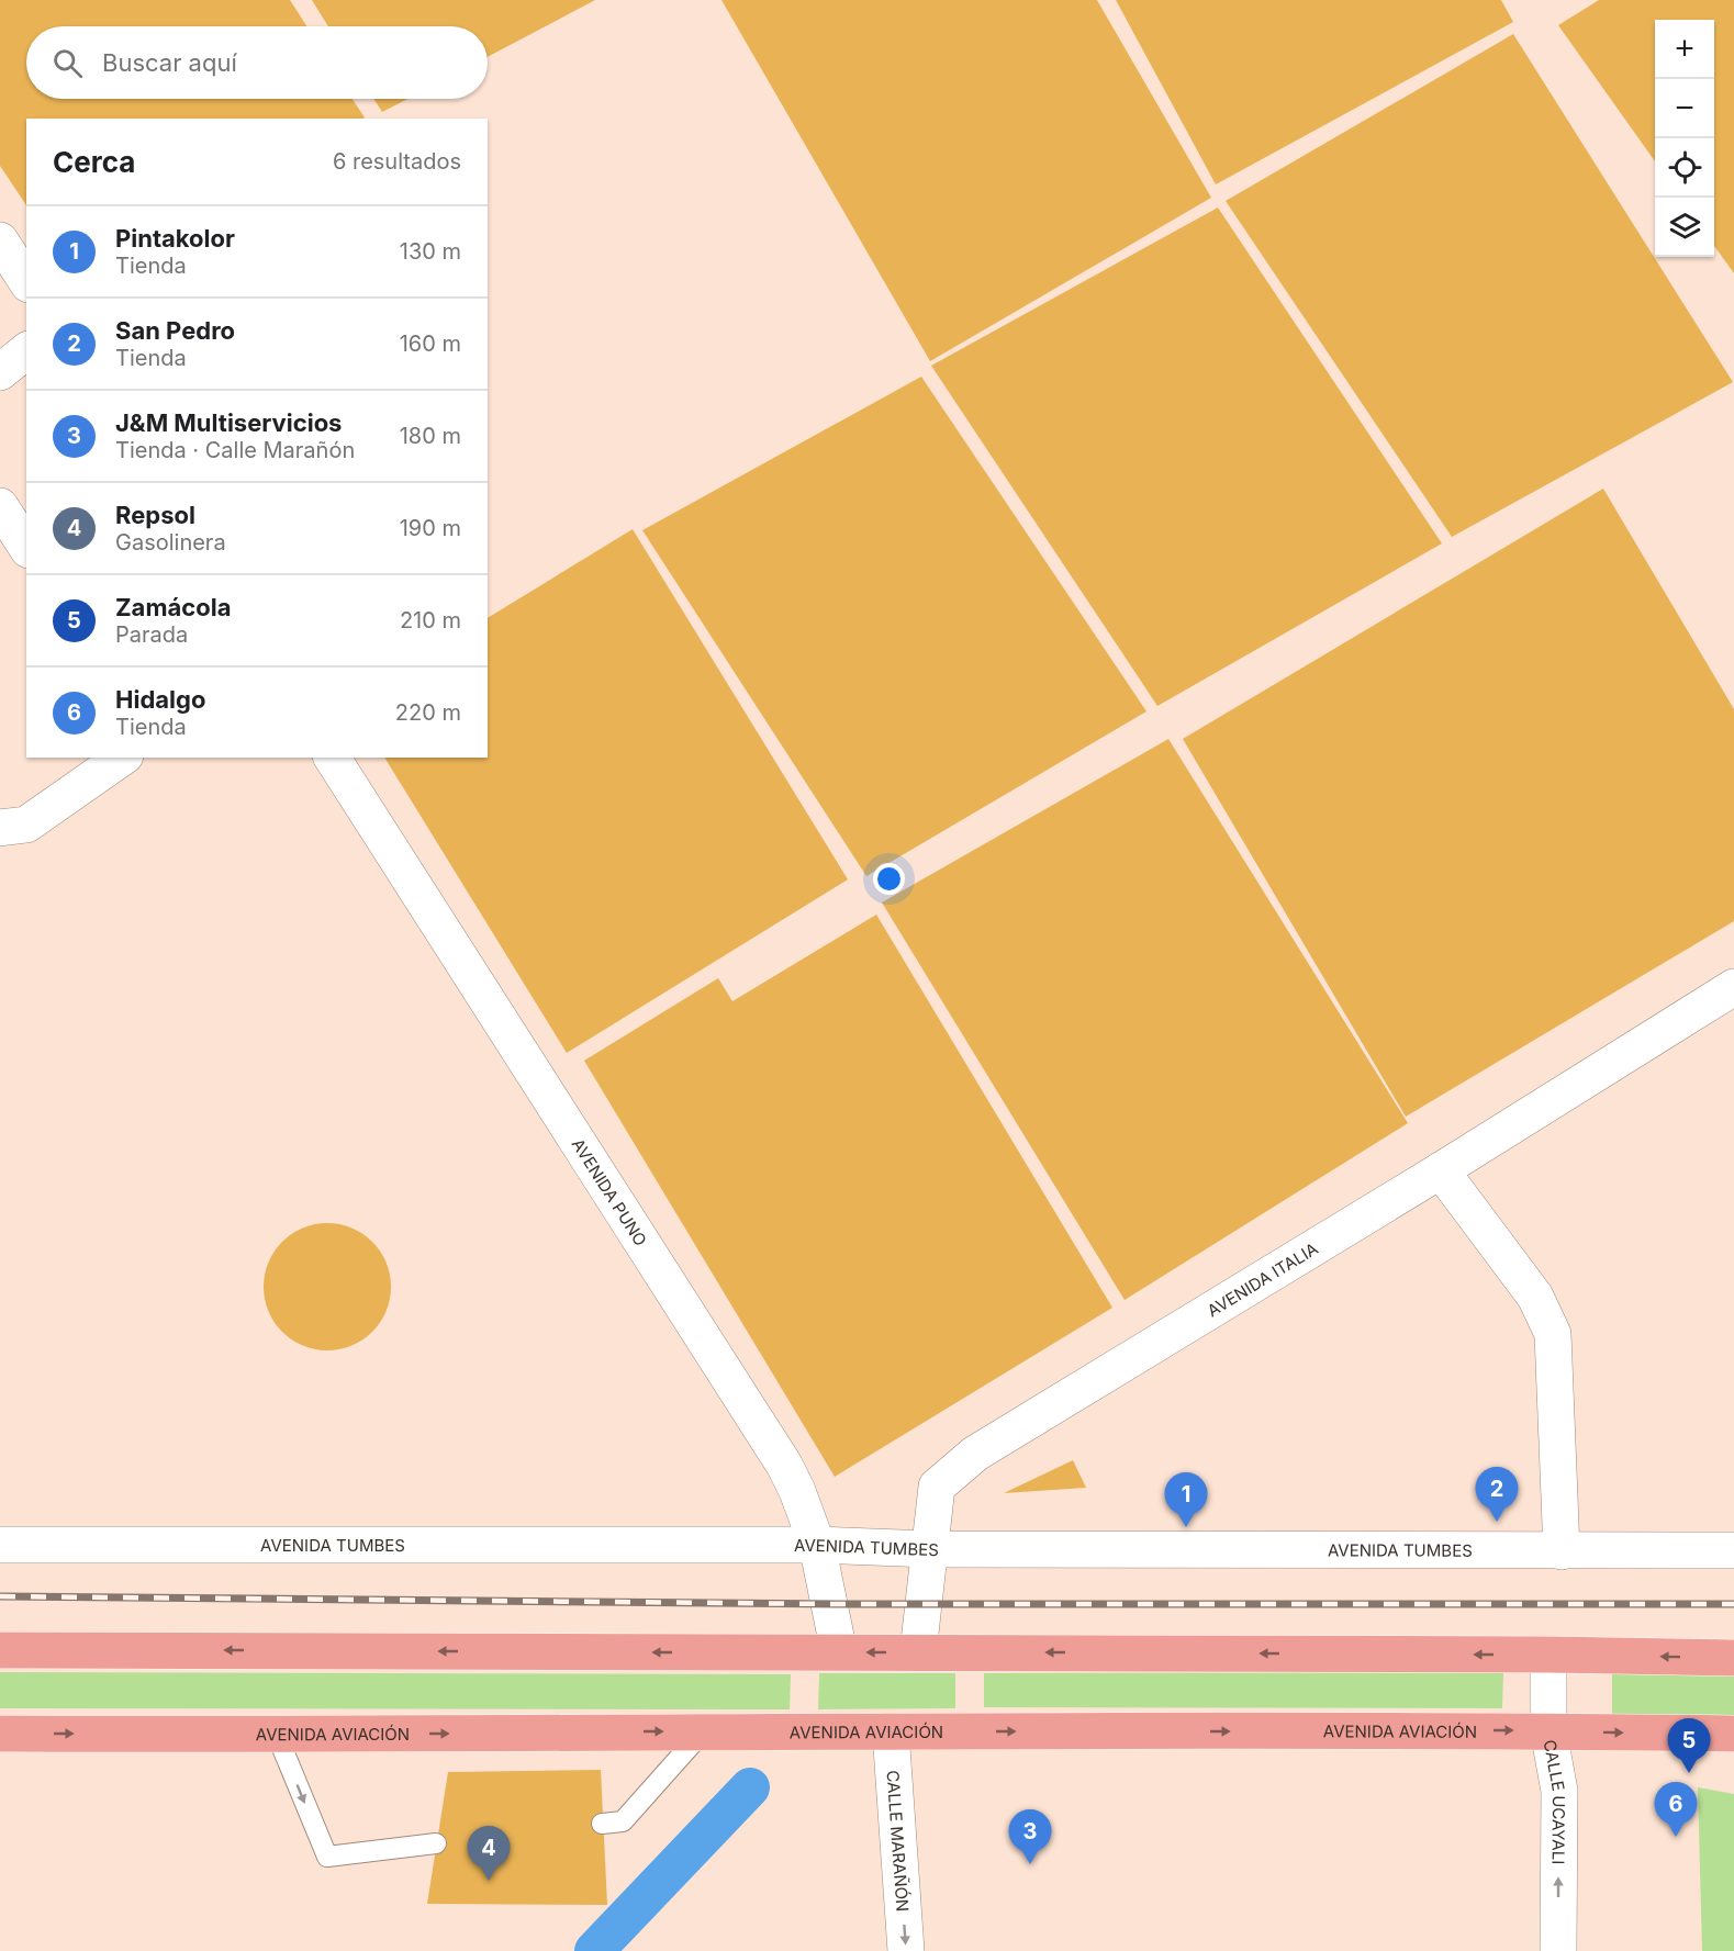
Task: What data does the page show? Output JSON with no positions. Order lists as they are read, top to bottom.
{
  "streets": {
    "main road": ["AVENIDA AVIACIÓN"],
    "street": [
      "AVENIDA PUNO",
      "AVENIDA ITALIA",
      "AVENIDA TUMBES",
      "CALLE UCAYALI",
      "CALLE MARAÑÓN"
    ]
  },
  "crossings": [
    ["AVENIDA PUNO", "AVENIDA TUMBES"],
    ["AVENIDA ITALIA", "AVENIDA TUMBES"],
    ["AVENIDA AVIACIÓN", "CALLE UCAYALI"],
    ["AVENIDA AVIACIÓN", "CALLE MARAÑÓN"]
  ],
  "one_way": ["CALLE UCAYALI", "CALLE MARAÑÓN"],
  "page": {
    "map_buttons": ["+", "−"],
    "search": "Buscar aquí",
    "heading": ["Cerca", "6 resultados"],
    "list": [
      {
        "mark": "1",
        "name": "Pintakolor",
        "note": "Tienda",
        "value": "130 m"
      },
      {
        "mark": "2",
        "name": "San Pedro",
        "note": "Tienda",
        "value": "160 m"
      },
      {
        "mark": "3",
        "name": "J&M Multiservicios",
        "note": "Tienda · Calle Marañón",
        "value": "180 m"
      },
      {
        "mark": "4",
        "name": "Repsol",
        "note": "Gasolinera",
        "value": "190 m"
      },
      {
        "mark": "5",
        "name": "Zamácola",
        "note": "Parada",
        "value": "210 m"
      },
      {
        "mark": "6",
        "name": "Hidalgo",
        "note": "Tienda",
        "value": "220 m"
      }
    ],
    "pins": [
      "2",
      "1",
      "5",
      "6",
      "3",
      "4"
    ]
  }
}
